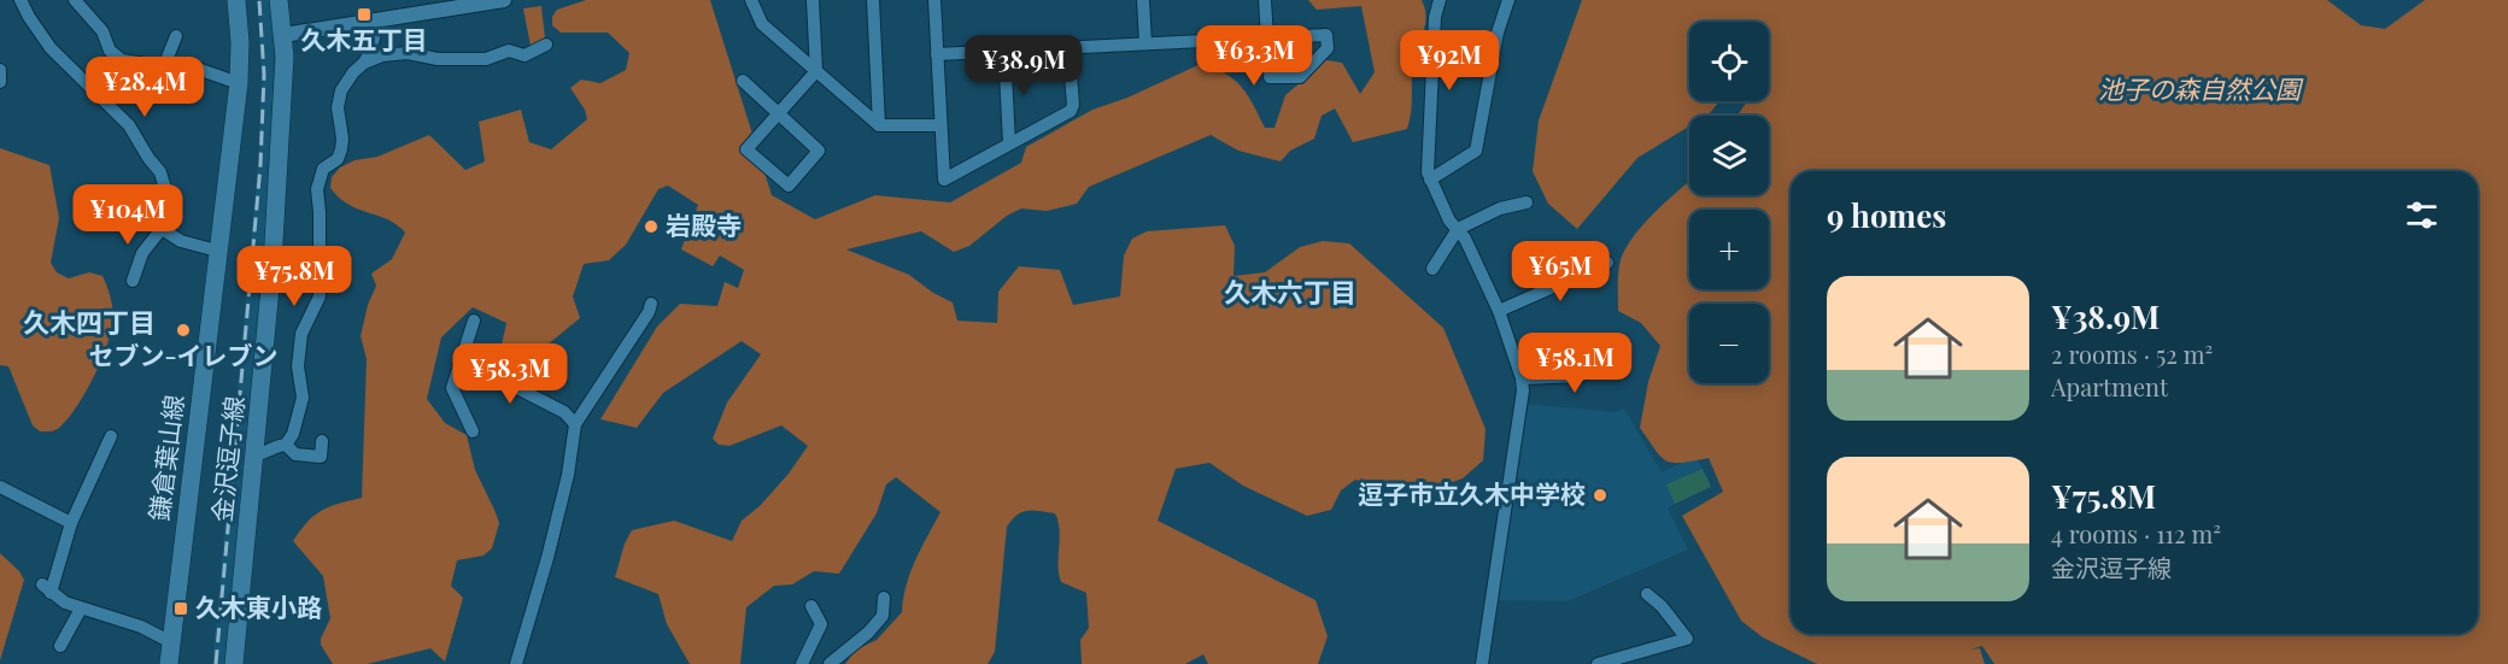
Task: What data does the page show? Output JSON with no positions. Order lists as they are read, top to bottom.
{
  "streets": {
    "main road": ["鎌倉葉山線", "金沢逗子線"]
  },
  "districts": ["久木六丁目", "久木四丁目"],
  "parks": ["池子の森自然公園"],
  "places": {
    "transit": ["久木五丁目", "久木東小路"],
    "other": ["岩殿寺", "セブン-イレブン", "逗子市立久木中学校"]
  },
  "page": {
    "map_buttons": ["+", "−"],
    "price": [
      "¥63.3M",
      "¥92M",
      "¥38.9M",
      "¥28.4M",
      "¥104M",
      "¥65M",
      "¥75.8M",
      "¥58.1M",
      "¥58.3M"
    ],
    "heading": "9 homes",
    "list": [
      {
        "name": "¥38.9M",
        "note": "2 rooms · 52 m² · Apartment"
      },
      {
        "name": "¥75.8M",
        "note": "4 rooms · 112 m² · 金沢逗子線"
      }
    ]
  }
}
